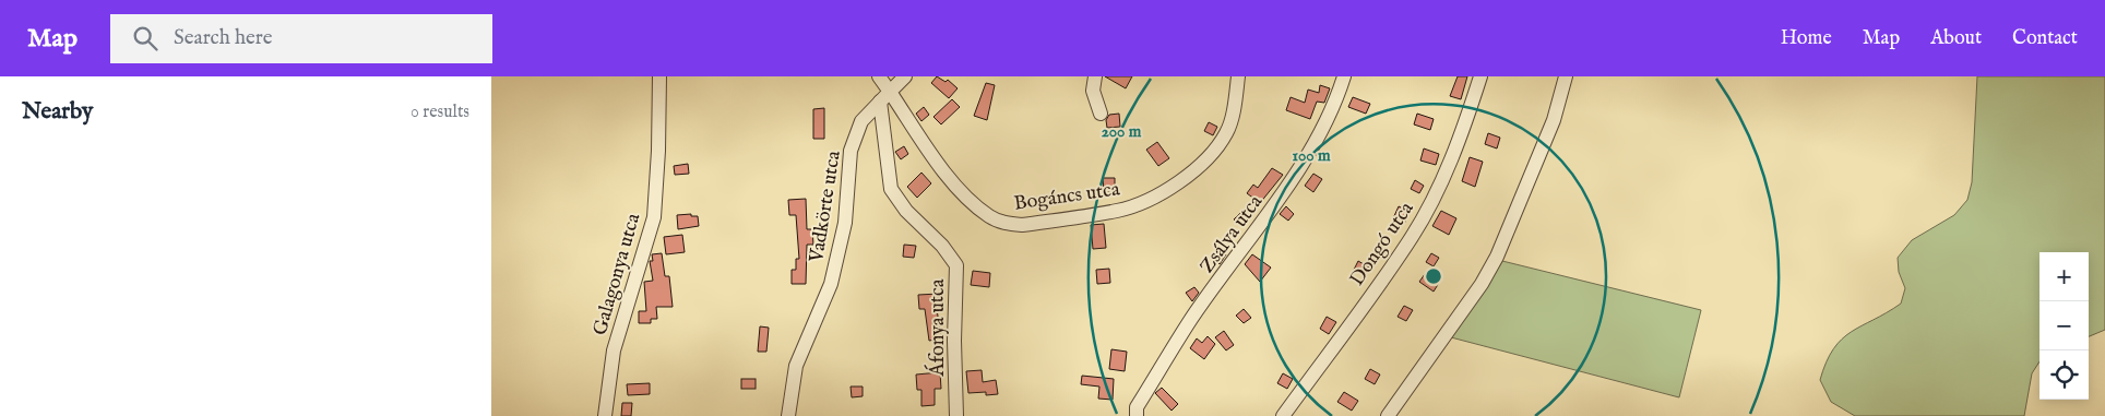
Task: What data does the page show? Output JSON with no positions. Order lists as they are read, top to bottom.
{
  "streets": {
    "street": [
      "Bogáncs utca",
      "Vadkörte utca",
      "Zsálya utca",
      "Dongó utca",
      "Galagonya utca",
      "Áfonya utca"
    ]
  },
  "crossings": [
    ["Bogáncs utca", "Vadkörte utca"],
    ["Vadkörte utca", "Áfonya utca"]
  ],
  "page": {
    "header": "Map",
    "search": "Search here",
    "nav": [
      "Home",
      "Map",
      "About",
      "Contact"
    ],
    "heading": ["Nearby", "0 results"],
    "map_buttons": ["+", "−"]
  },
  "rings": ["200 m", "100 m"]
}
